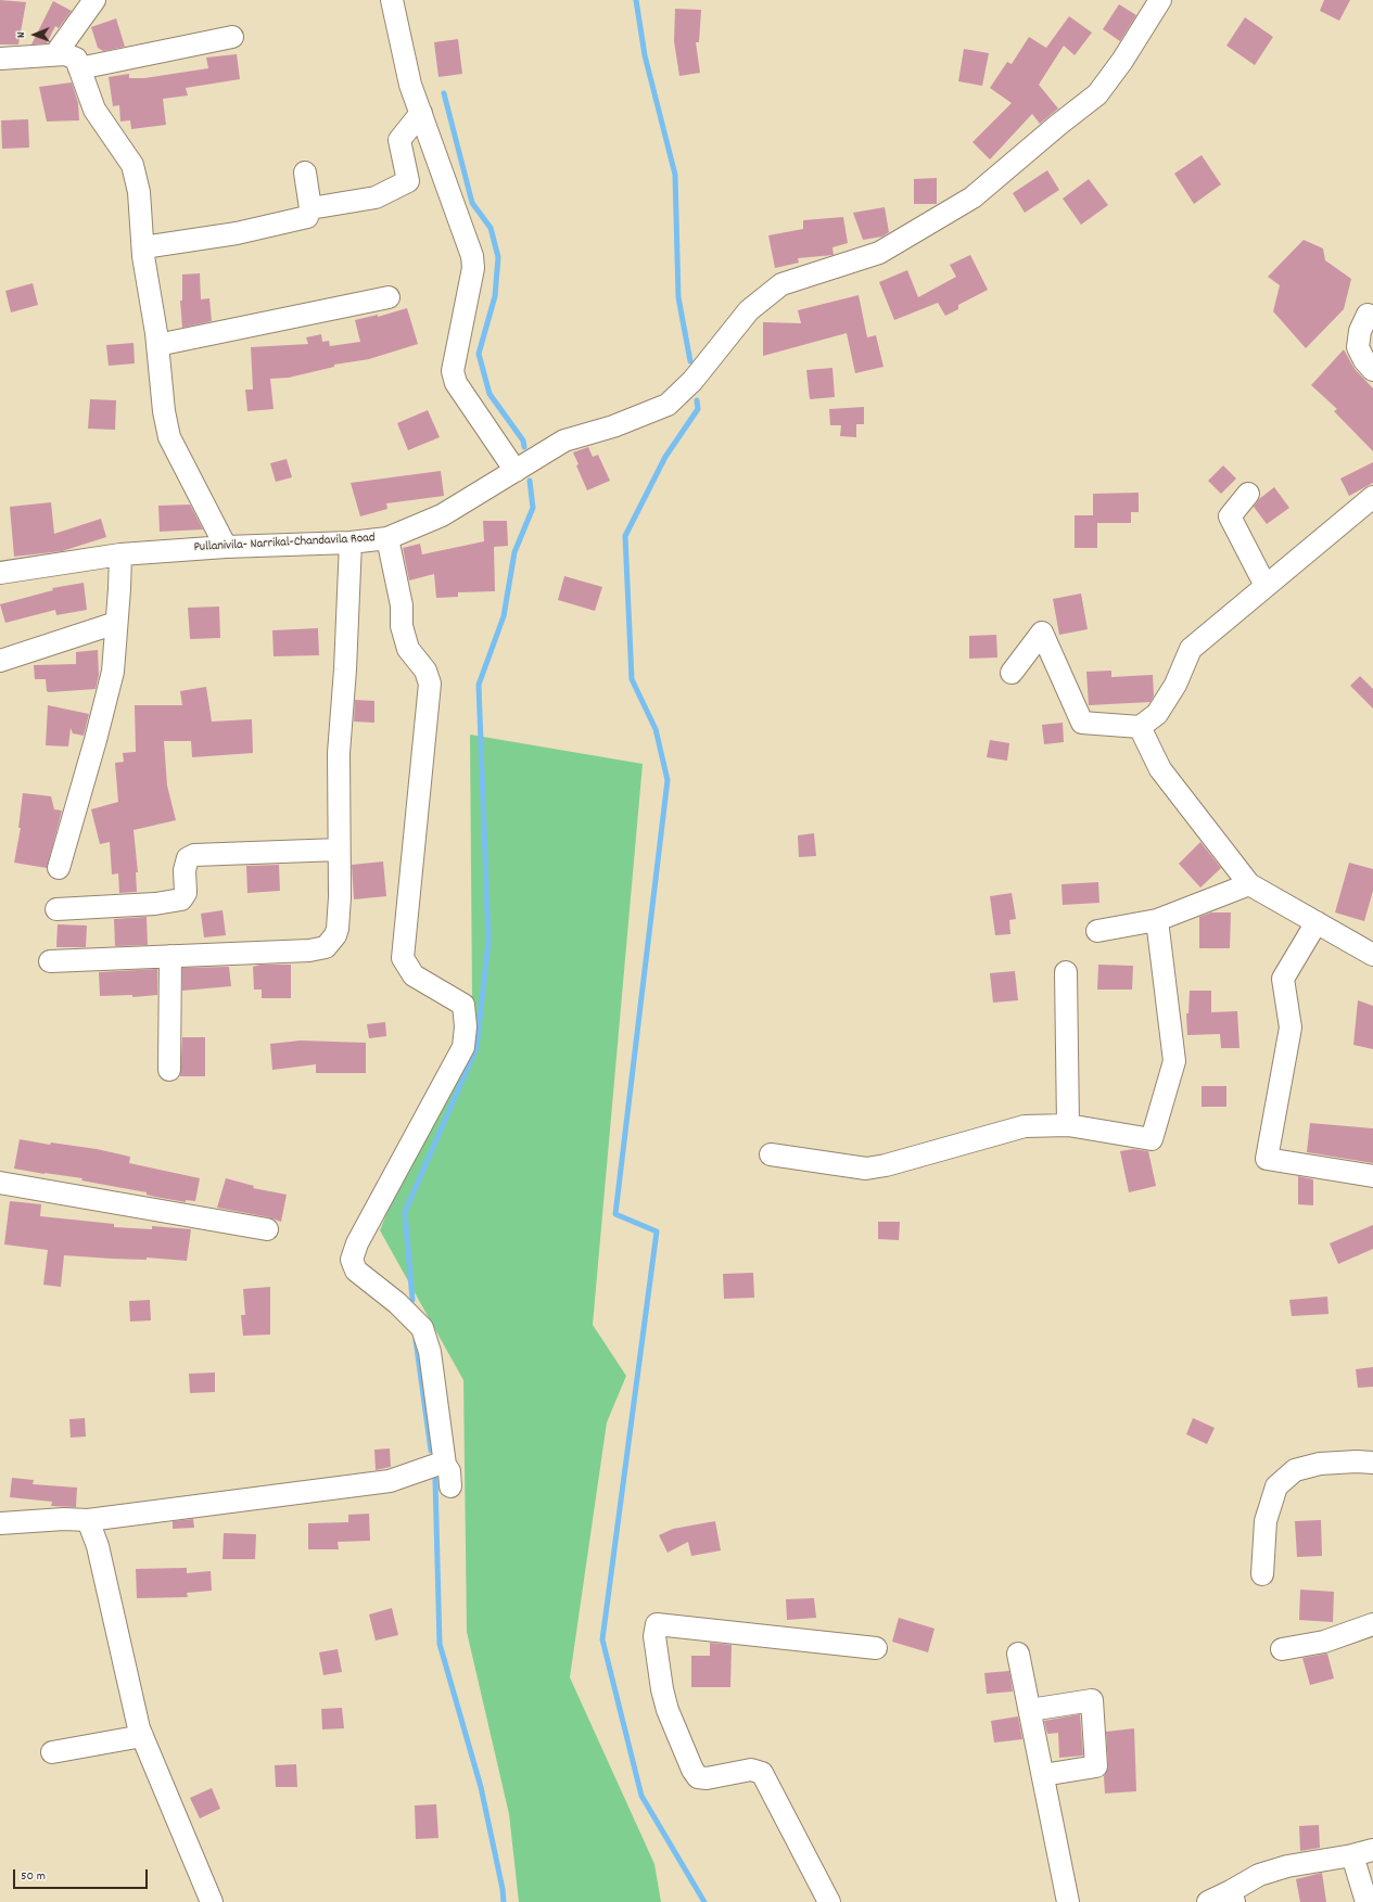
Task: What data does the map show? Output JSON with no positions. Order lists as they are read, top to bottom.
{
  "streets": {
    "street": ["Pullanivila- Narrikal-Chandavila Road"]
  },
  "scale_bar": "50 m",
  "north": "left"
}
